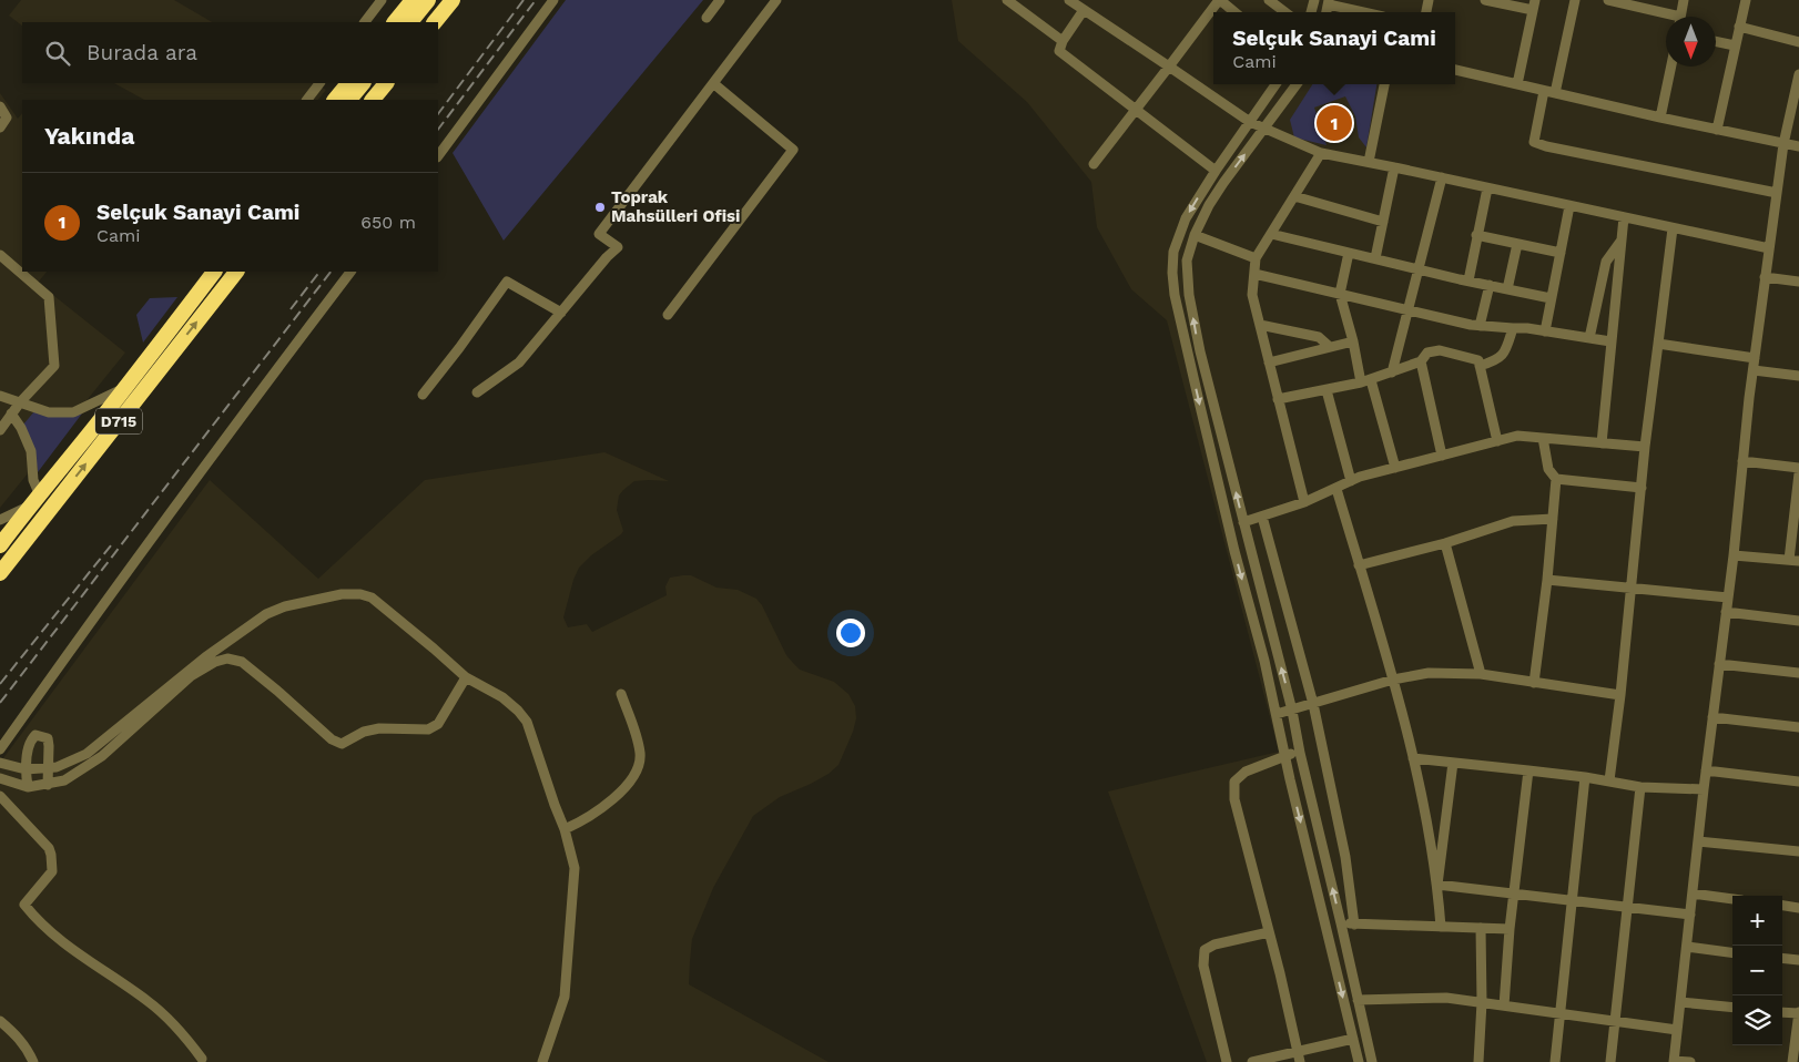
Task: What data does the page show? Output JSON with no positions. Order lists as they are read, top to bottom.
{
  "streets": {
    "highway": ["D715"]
  },
  "places": ["Toprak Mahsülleri Ofisi"],
  "north": "bottom",
  "page": {
    "popup": ["Selçuk Sanayi Cami", "Cami"],
    "search": "Burada ara",
    "heading": "Yakında",
    "pins": "1",
    "list": [
      {
        "mark": "1",
        "name": "Selçuk Sanayi Cami",
        "note": "Cami",
        "value": "650 m"
      }
    ],
    "map_buttons": ["+", "−"]
  }
}
